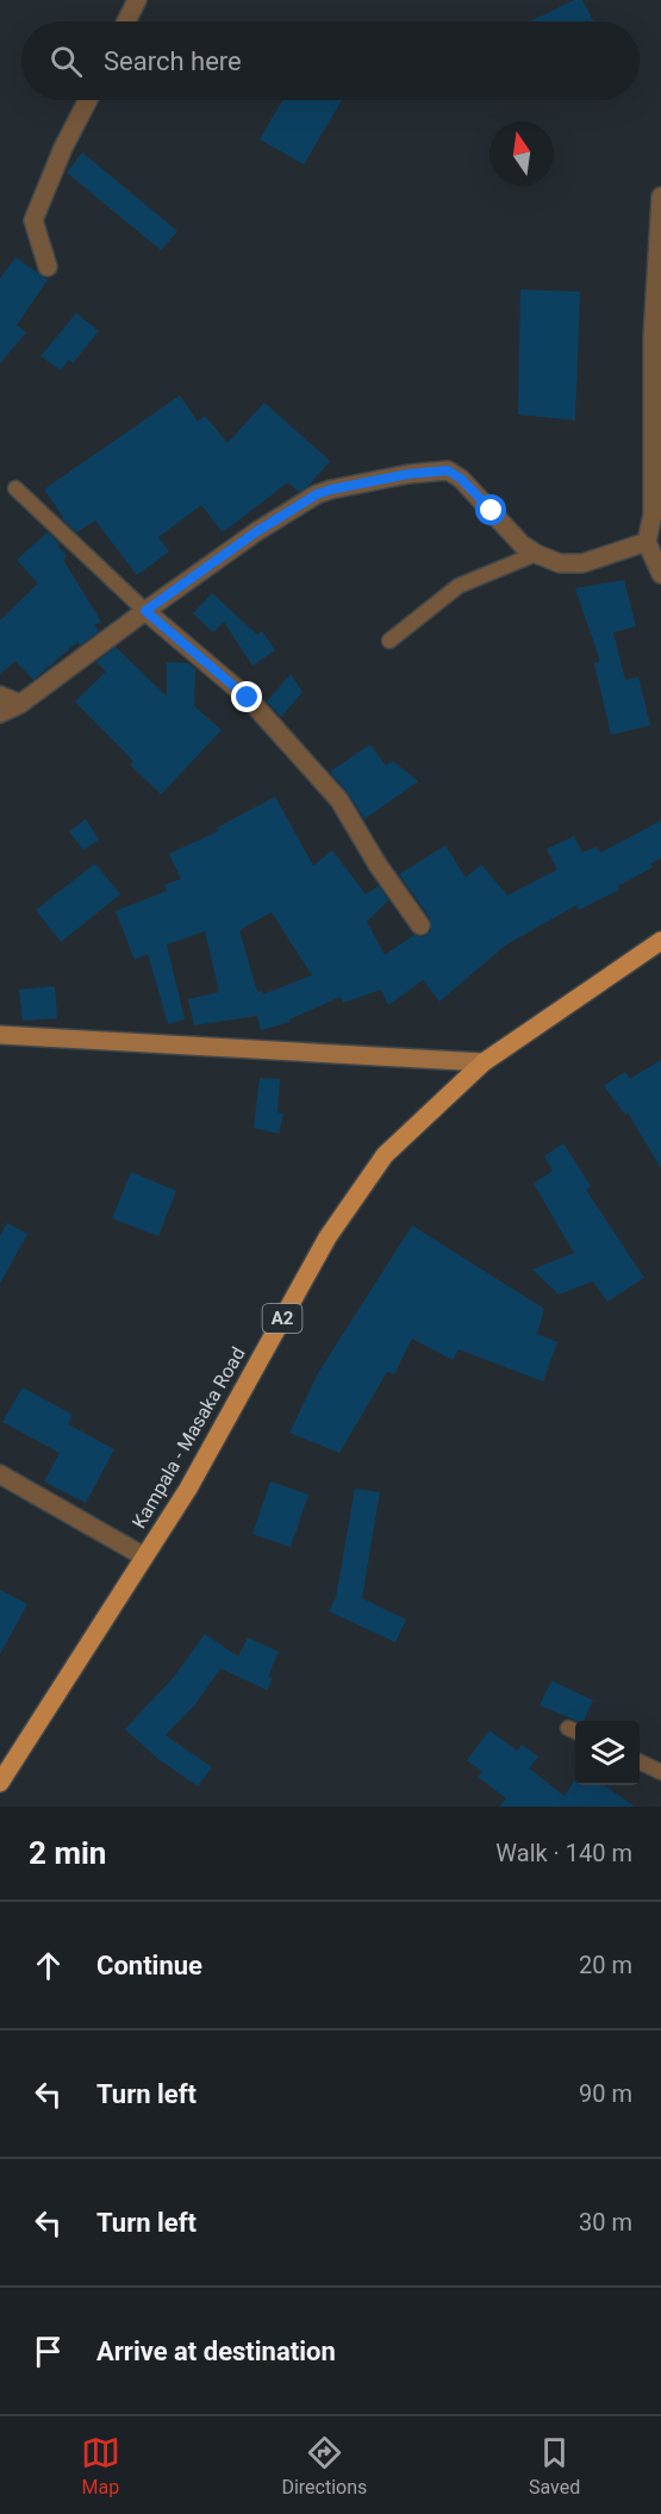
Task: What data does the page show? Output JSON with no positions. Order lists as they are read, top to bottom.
{
  "streets": {
    "main road": ["A2", "Kampala - Masaka Road"]
  },
  "north": "top",
  "page": {
    "search": "Search here",
    "heading": ["2 min", "Walk · 140 m"],
    "list": [
      ["Continue", "20 m"],
      ["Turn left", "90 m"],
      ["Turn left", "30 m"],
      "Arrive at destination"
    ],
    "nav": ["Map", "Directions", "Saved"]
  }
}
